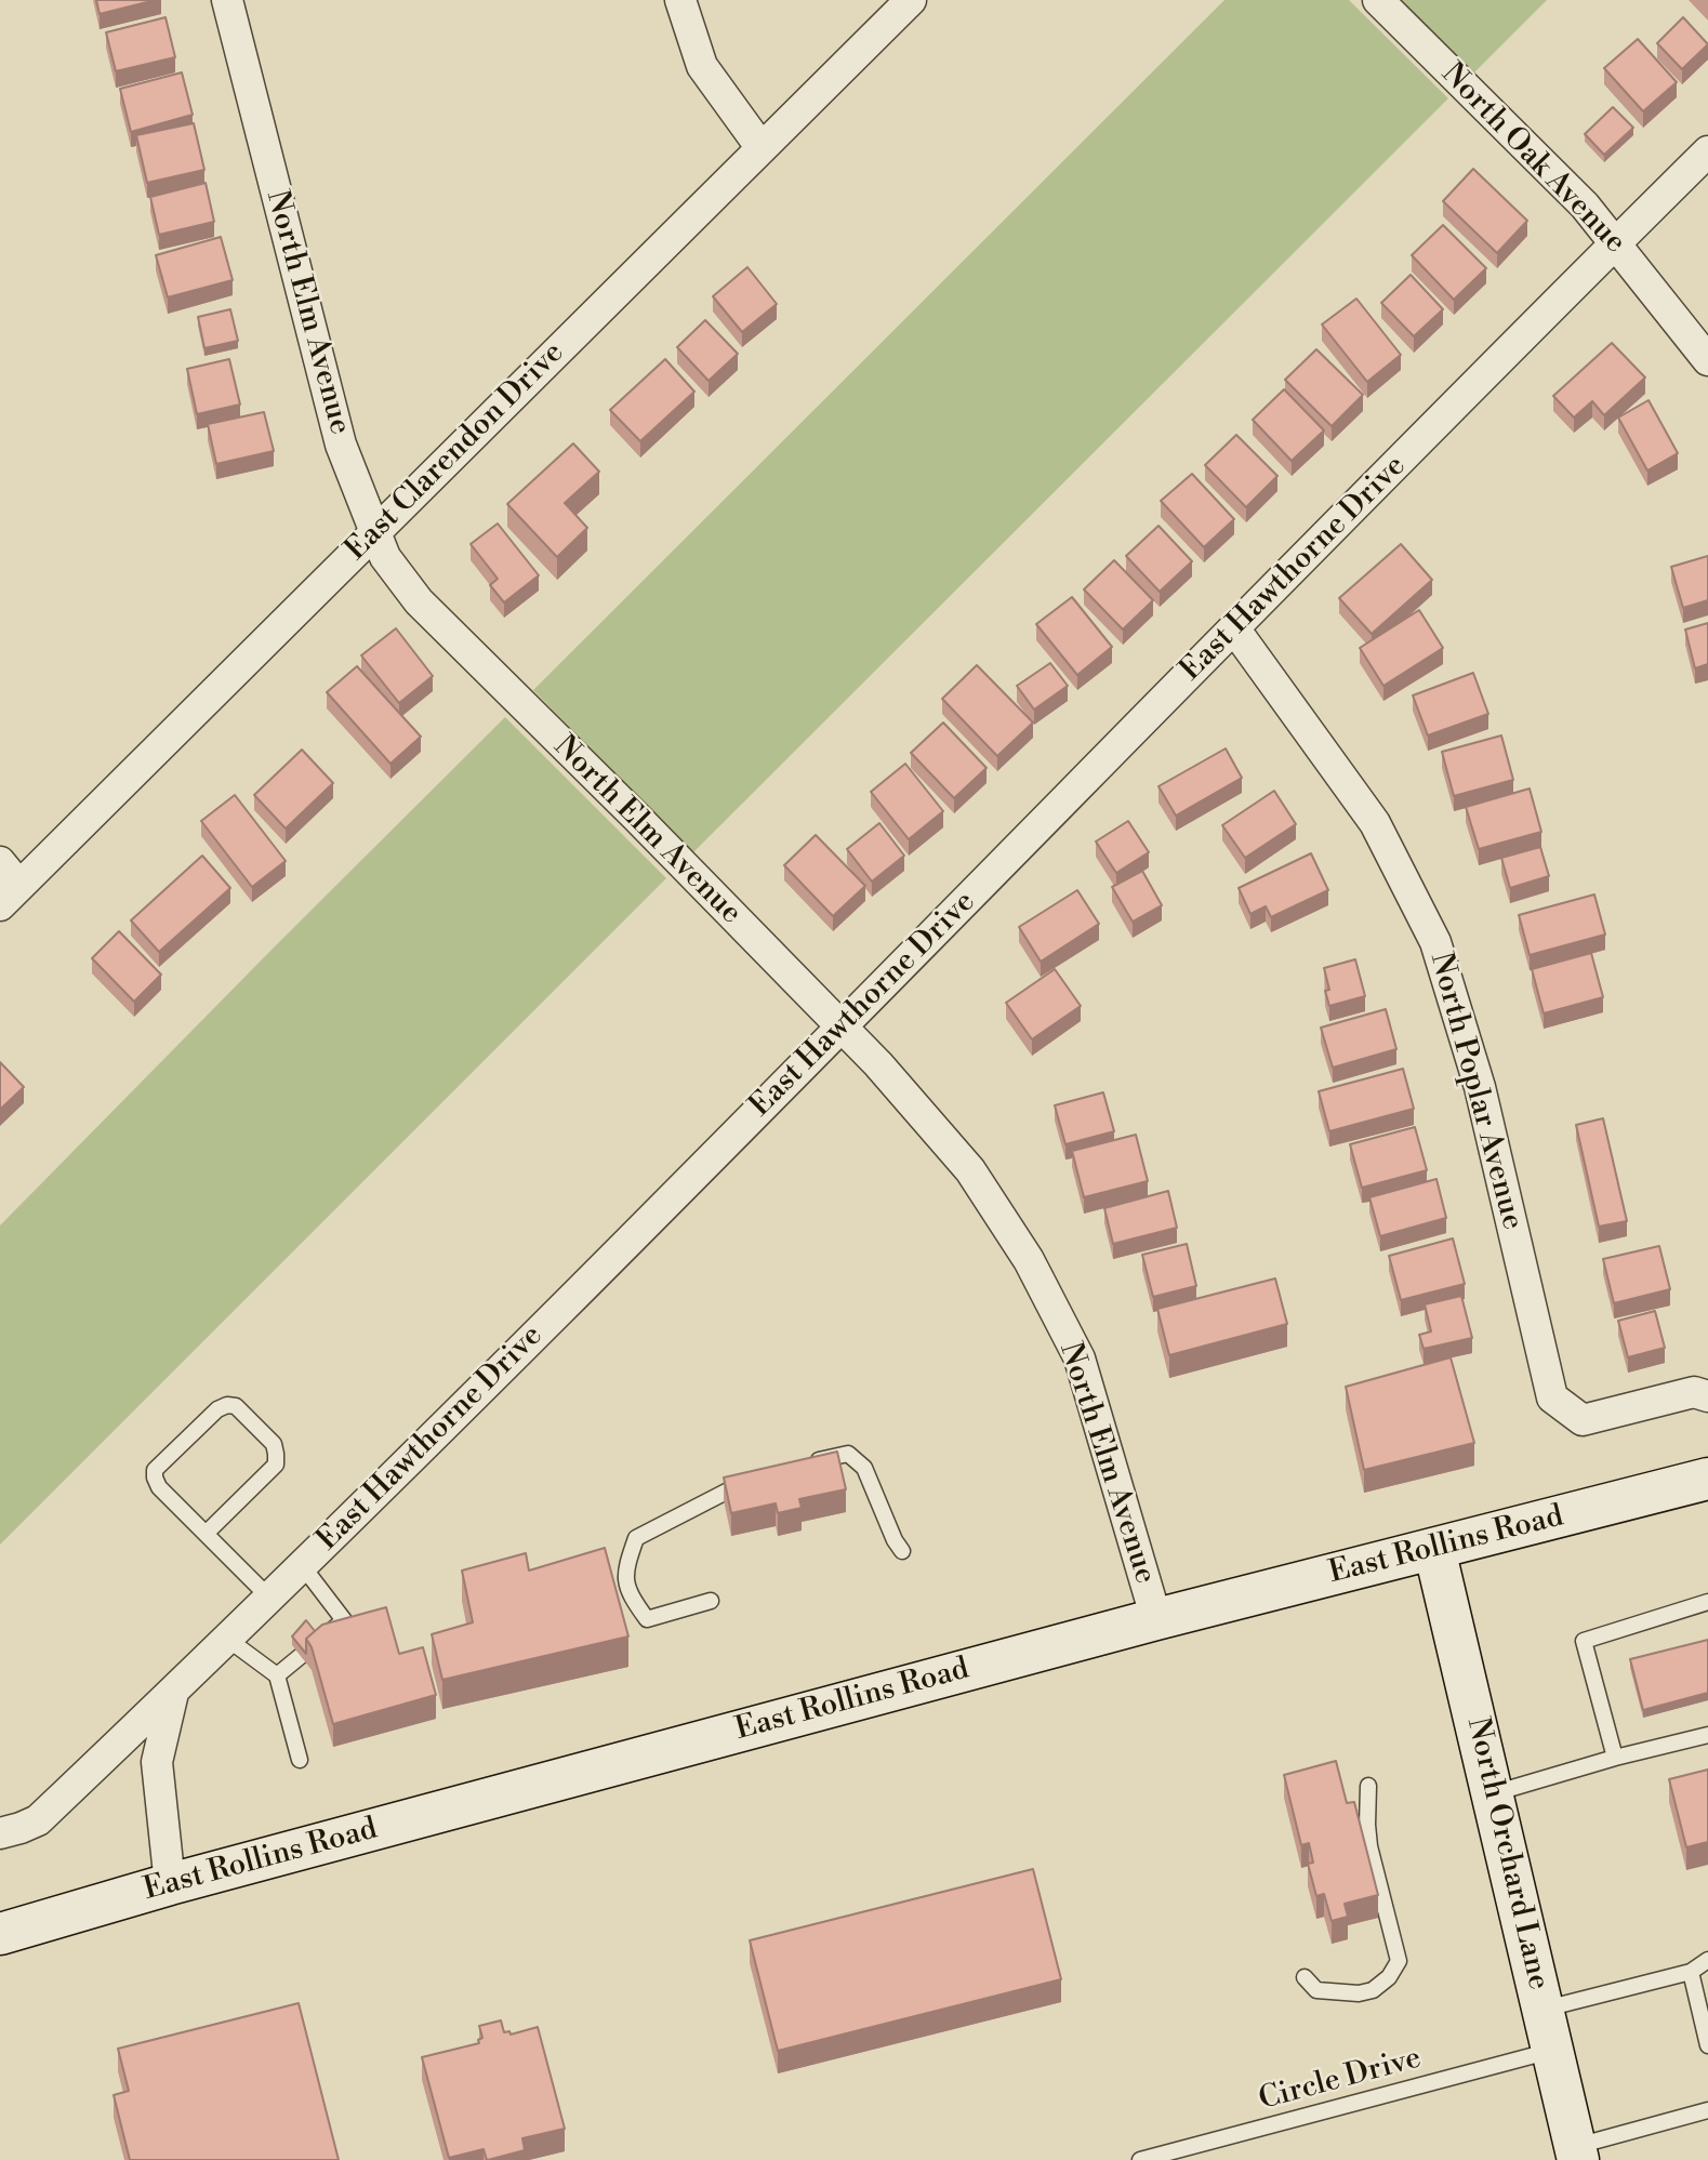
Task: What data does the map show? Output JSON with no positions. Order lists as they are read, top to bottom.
{
  "streets": {
    "main road": ["East Rollins Road", "North Orchard Lane"],
    "street": [
      "North Oak Avenue",
      "North Elm Avenue",
      "East Clarendon Drive",
      "East Hawthorne Drive",
      "North Poplar Avenue"
    ],
    "lane": ["Circle Drive"]
  },
  "crossings": [
    ["North Oak Avenue", "East Hawthorne Drive"],
    ["North Elm Avenue", "East Clarendon Drive"],
    ["North Elm Avenue", "East Hawthorne Drive"],
    ["North Elm Avenue", "East Rollins Road"],
    ["East Hawthorne Drive", "North Poplar Avenue"],
    ["East Rollins Road", "North Orchard Lane"],
    ["North Orchard Lane", "Circle Drive"]
  ]
}
